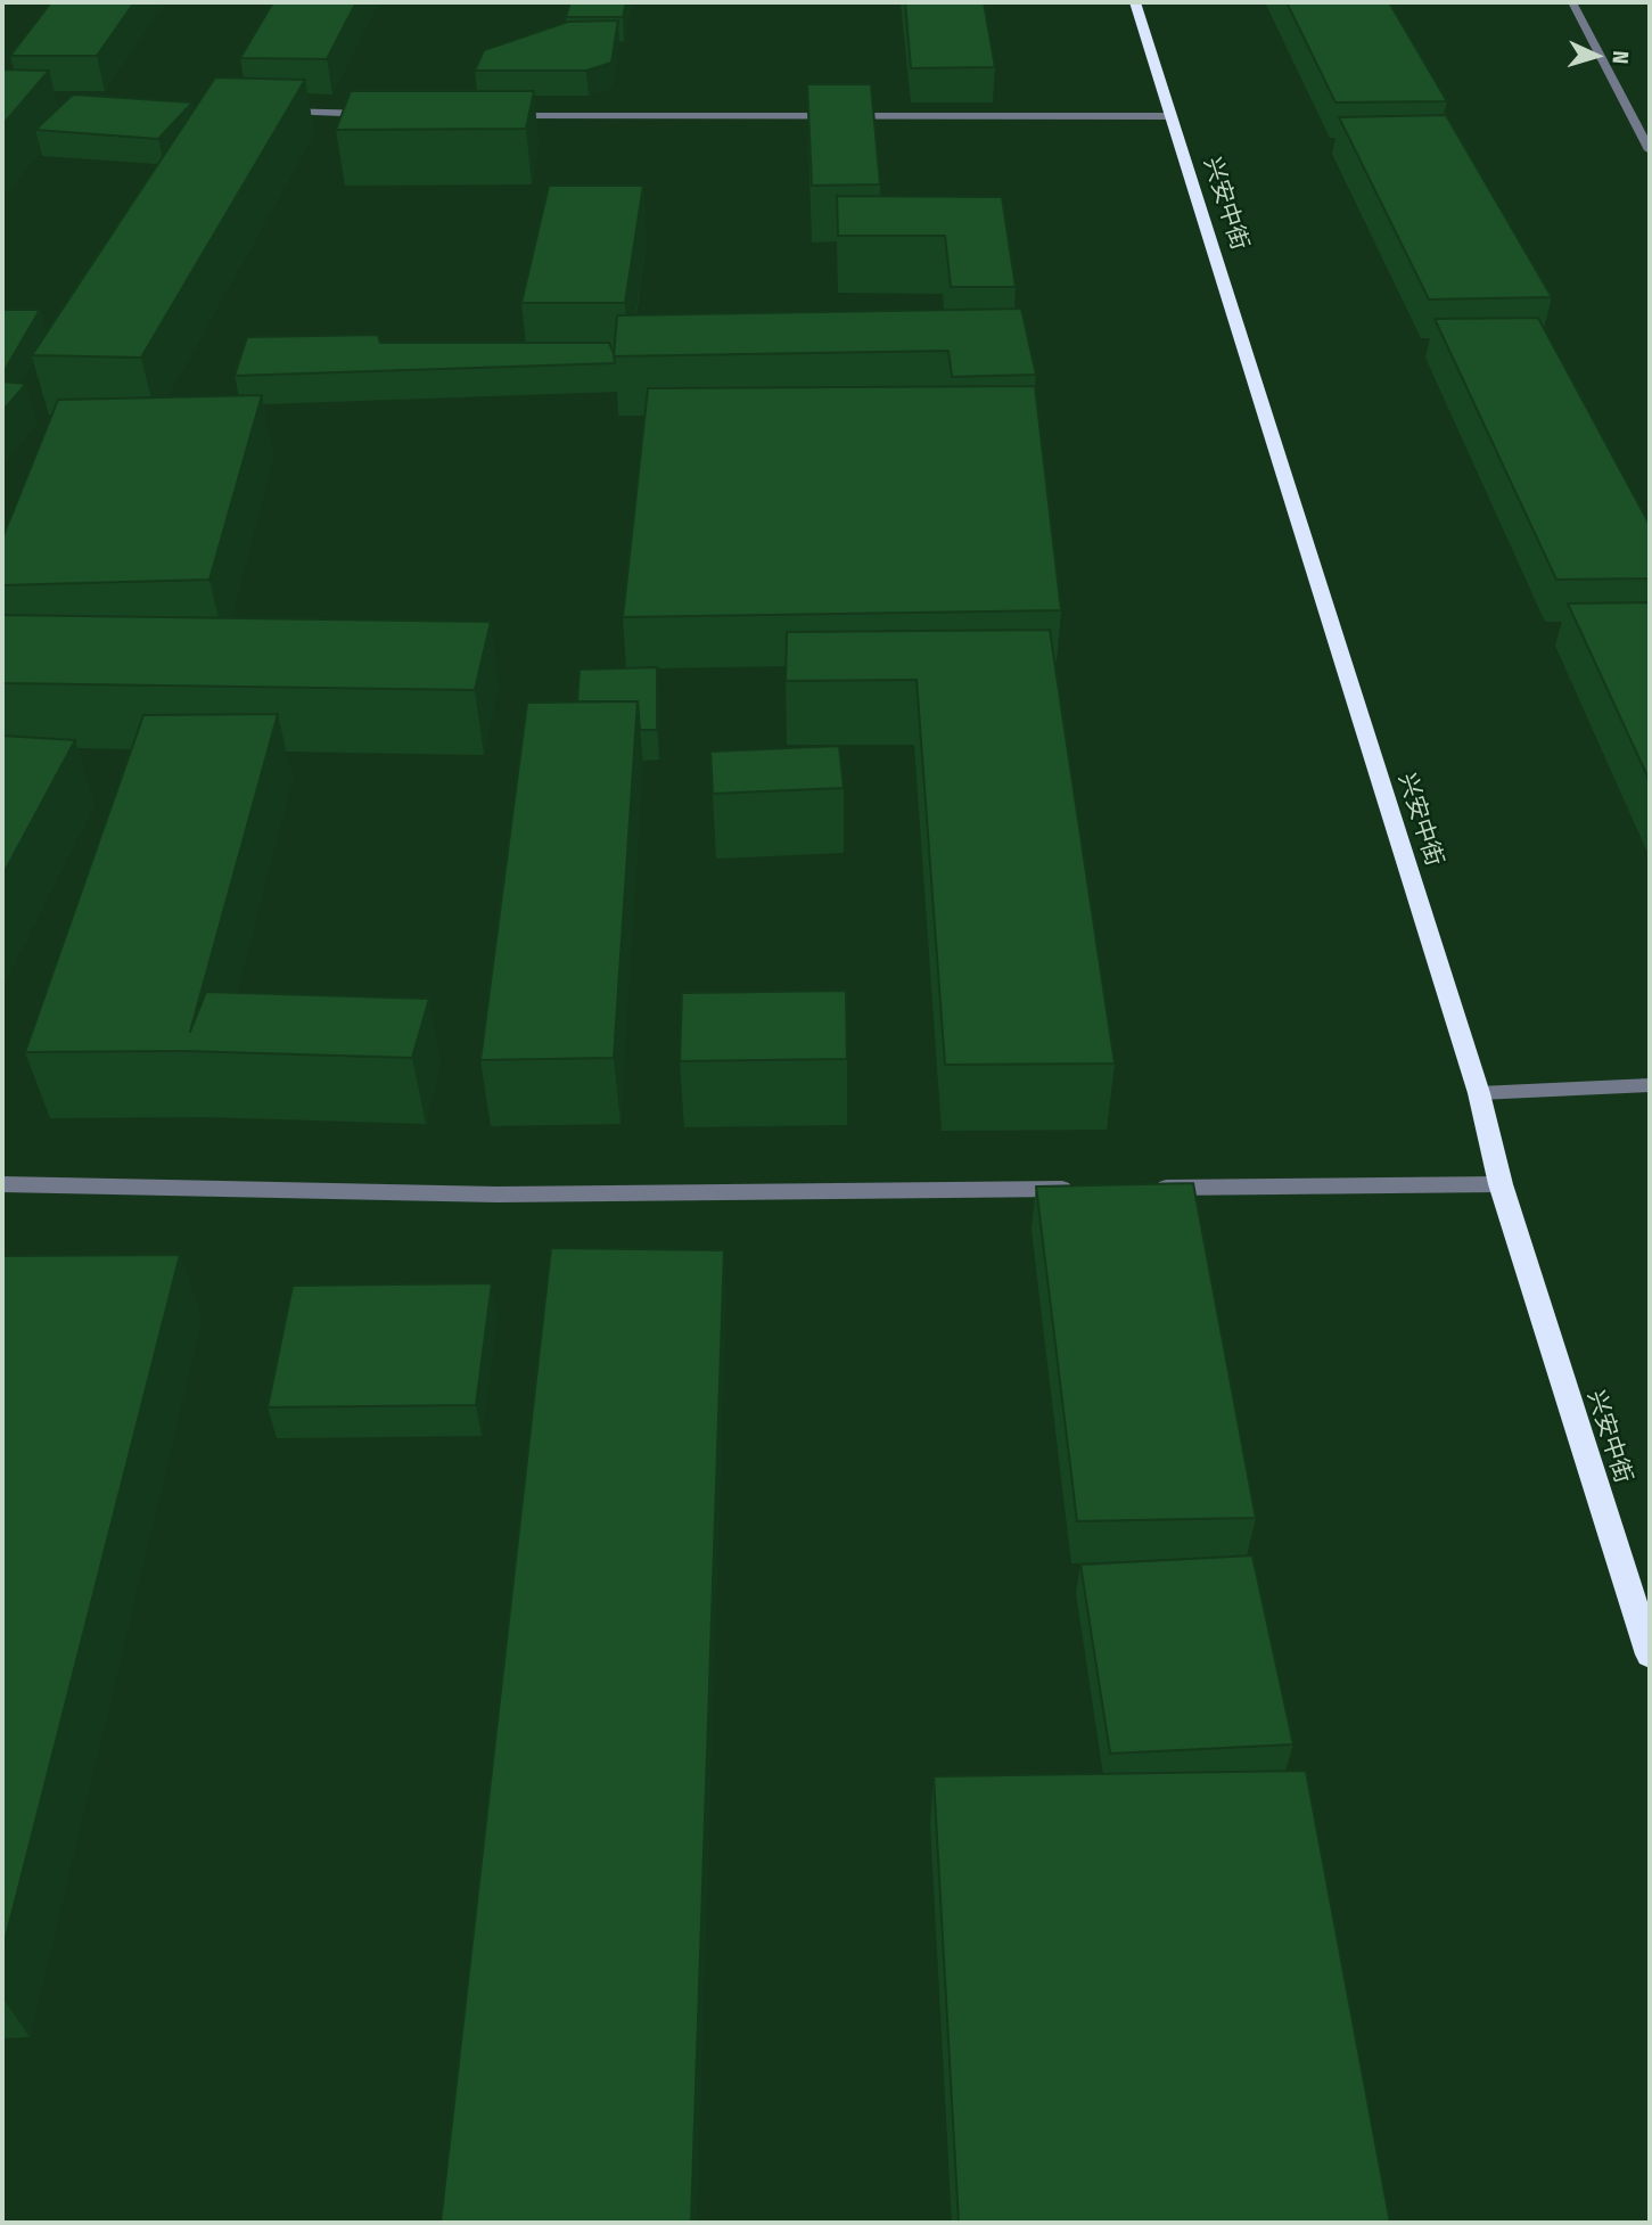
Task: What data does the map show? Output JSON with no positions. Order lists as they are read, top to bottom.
{
  "streets": {
    "highway": ["兴安中街"]
  },
  "north": "right"
}
